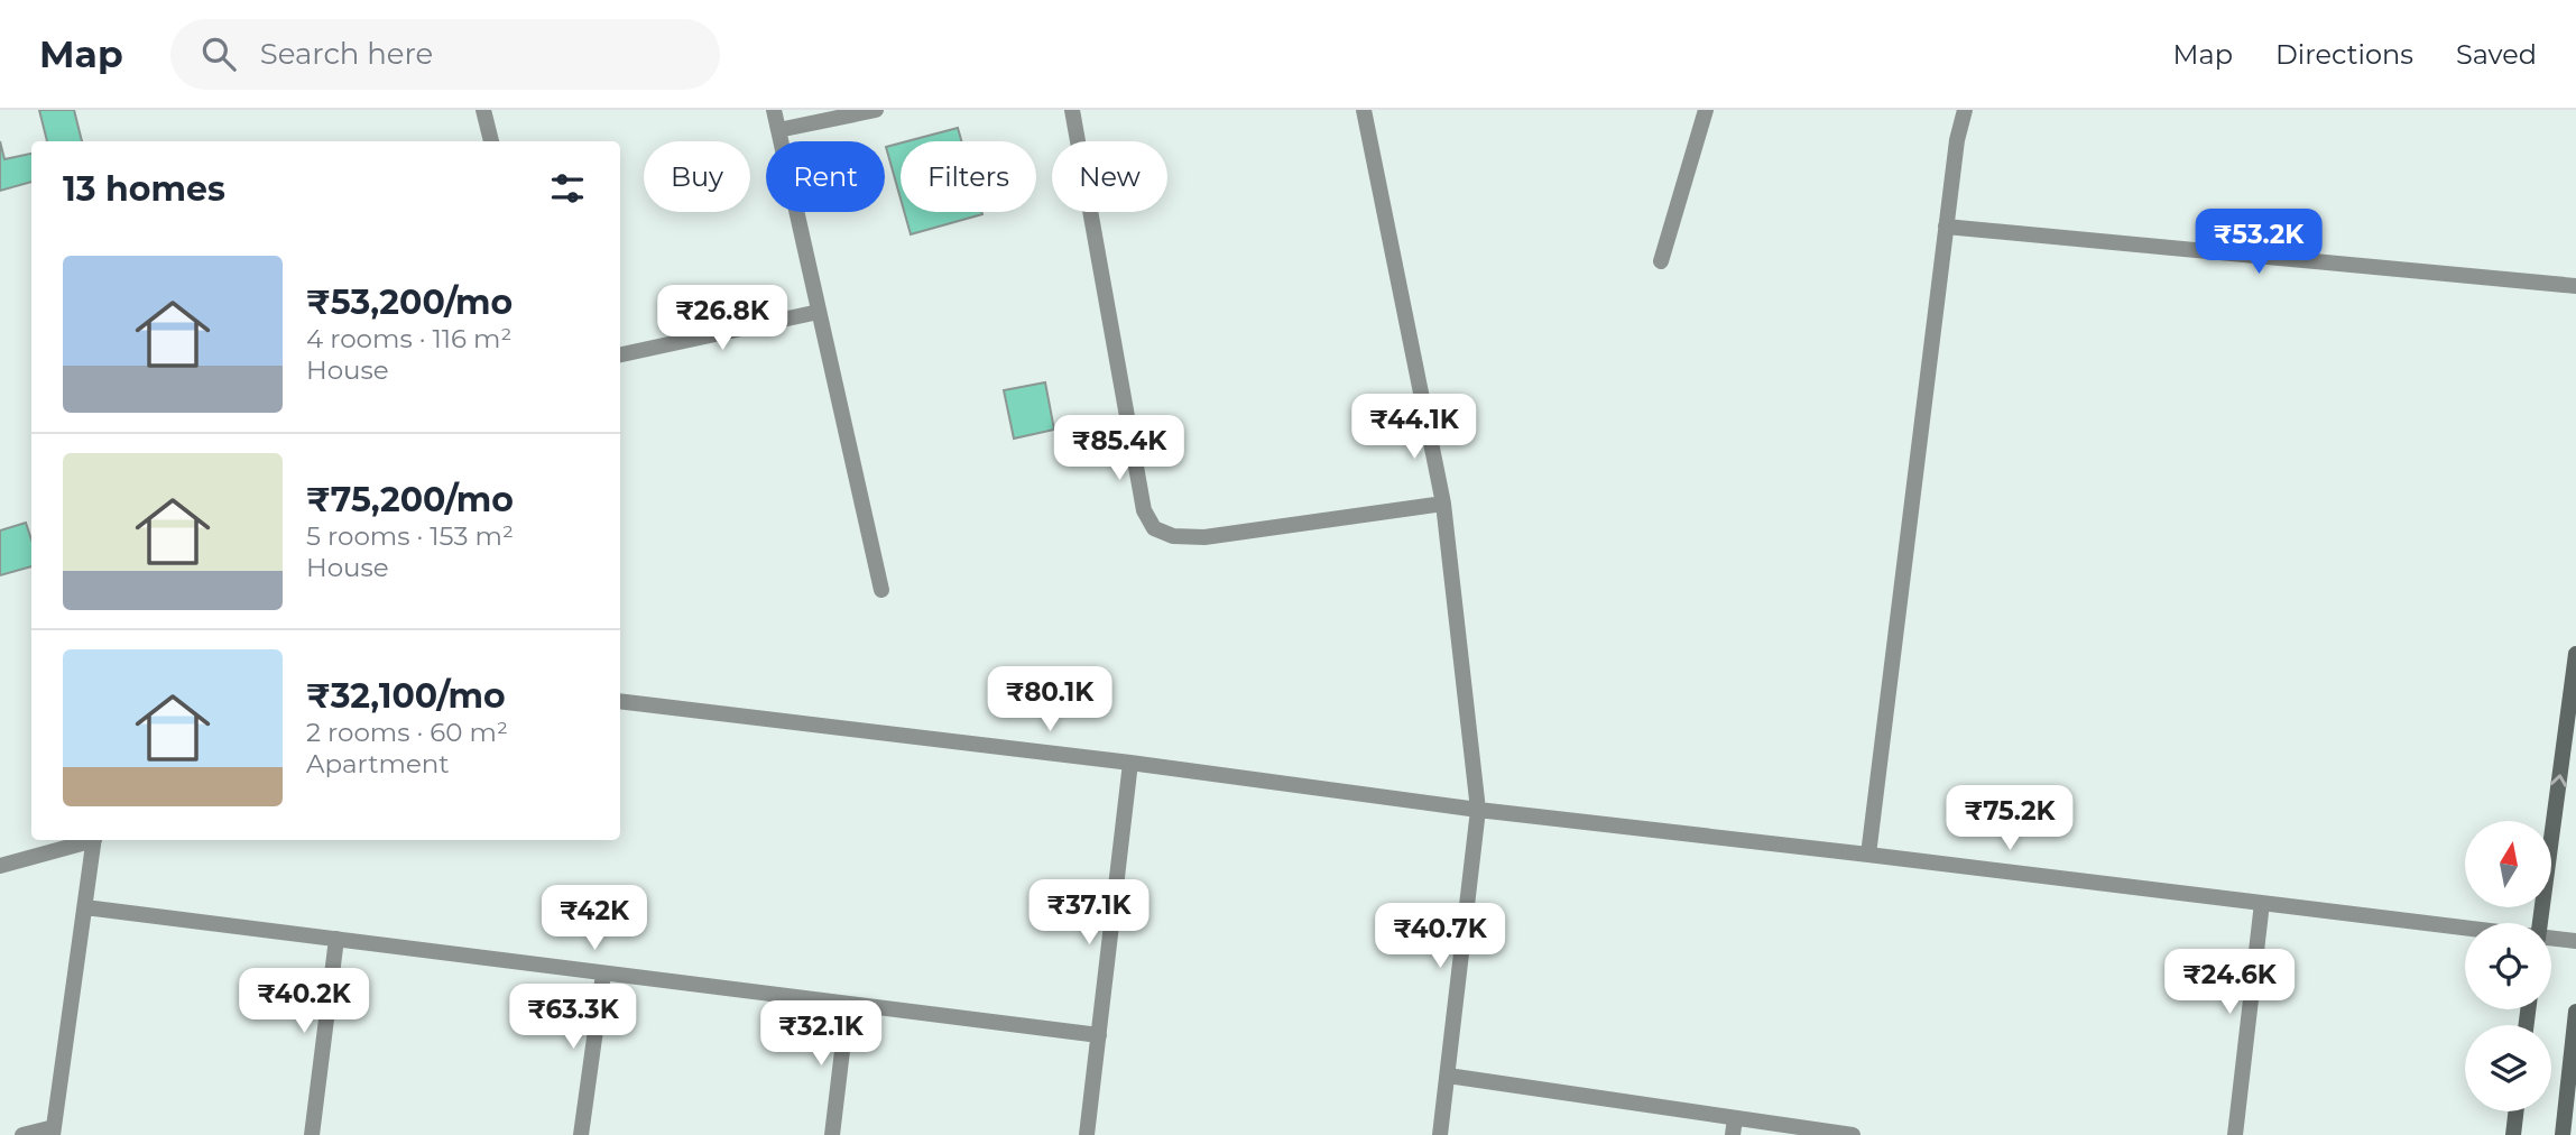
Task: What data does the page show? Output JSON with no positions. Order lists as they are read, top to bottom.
{
  "north": "top",
  "page": {
    "header": "Map",
    "search": "Search here",
    "nav": ["Map", "Directions", "Saved"],
    "chip": [
      "Buy",
      "Rent",
      "Filters",
      "New"
    ],
    "heading": "13 homes",
    "price": [
      "₹53.2K",
      "₹26.8K",
      "₹44.1K",
      "₹85.4K",
      "₹80.1K",
      "₹75.2K",
      "₹37.1K",
      "₹42K",
      "₹40.7K",
      "₹24.6K",
      "₹40.2K",
      "₹63.3K",
      "₹32.1K"
    ],
    "list": [
      {
        "name": "₹53,200/mo",
        "note": "4 rooms · 116 m² · House"
      },
      {
        "name": "₹75,200/mo",
        "note": "5 rooms · 153 m² · House"
      },
      {
        "name": "₹32,100/mo",
        "note": "2 rooms · 60 m² · Apartment"
      }
    ]
  }
}
